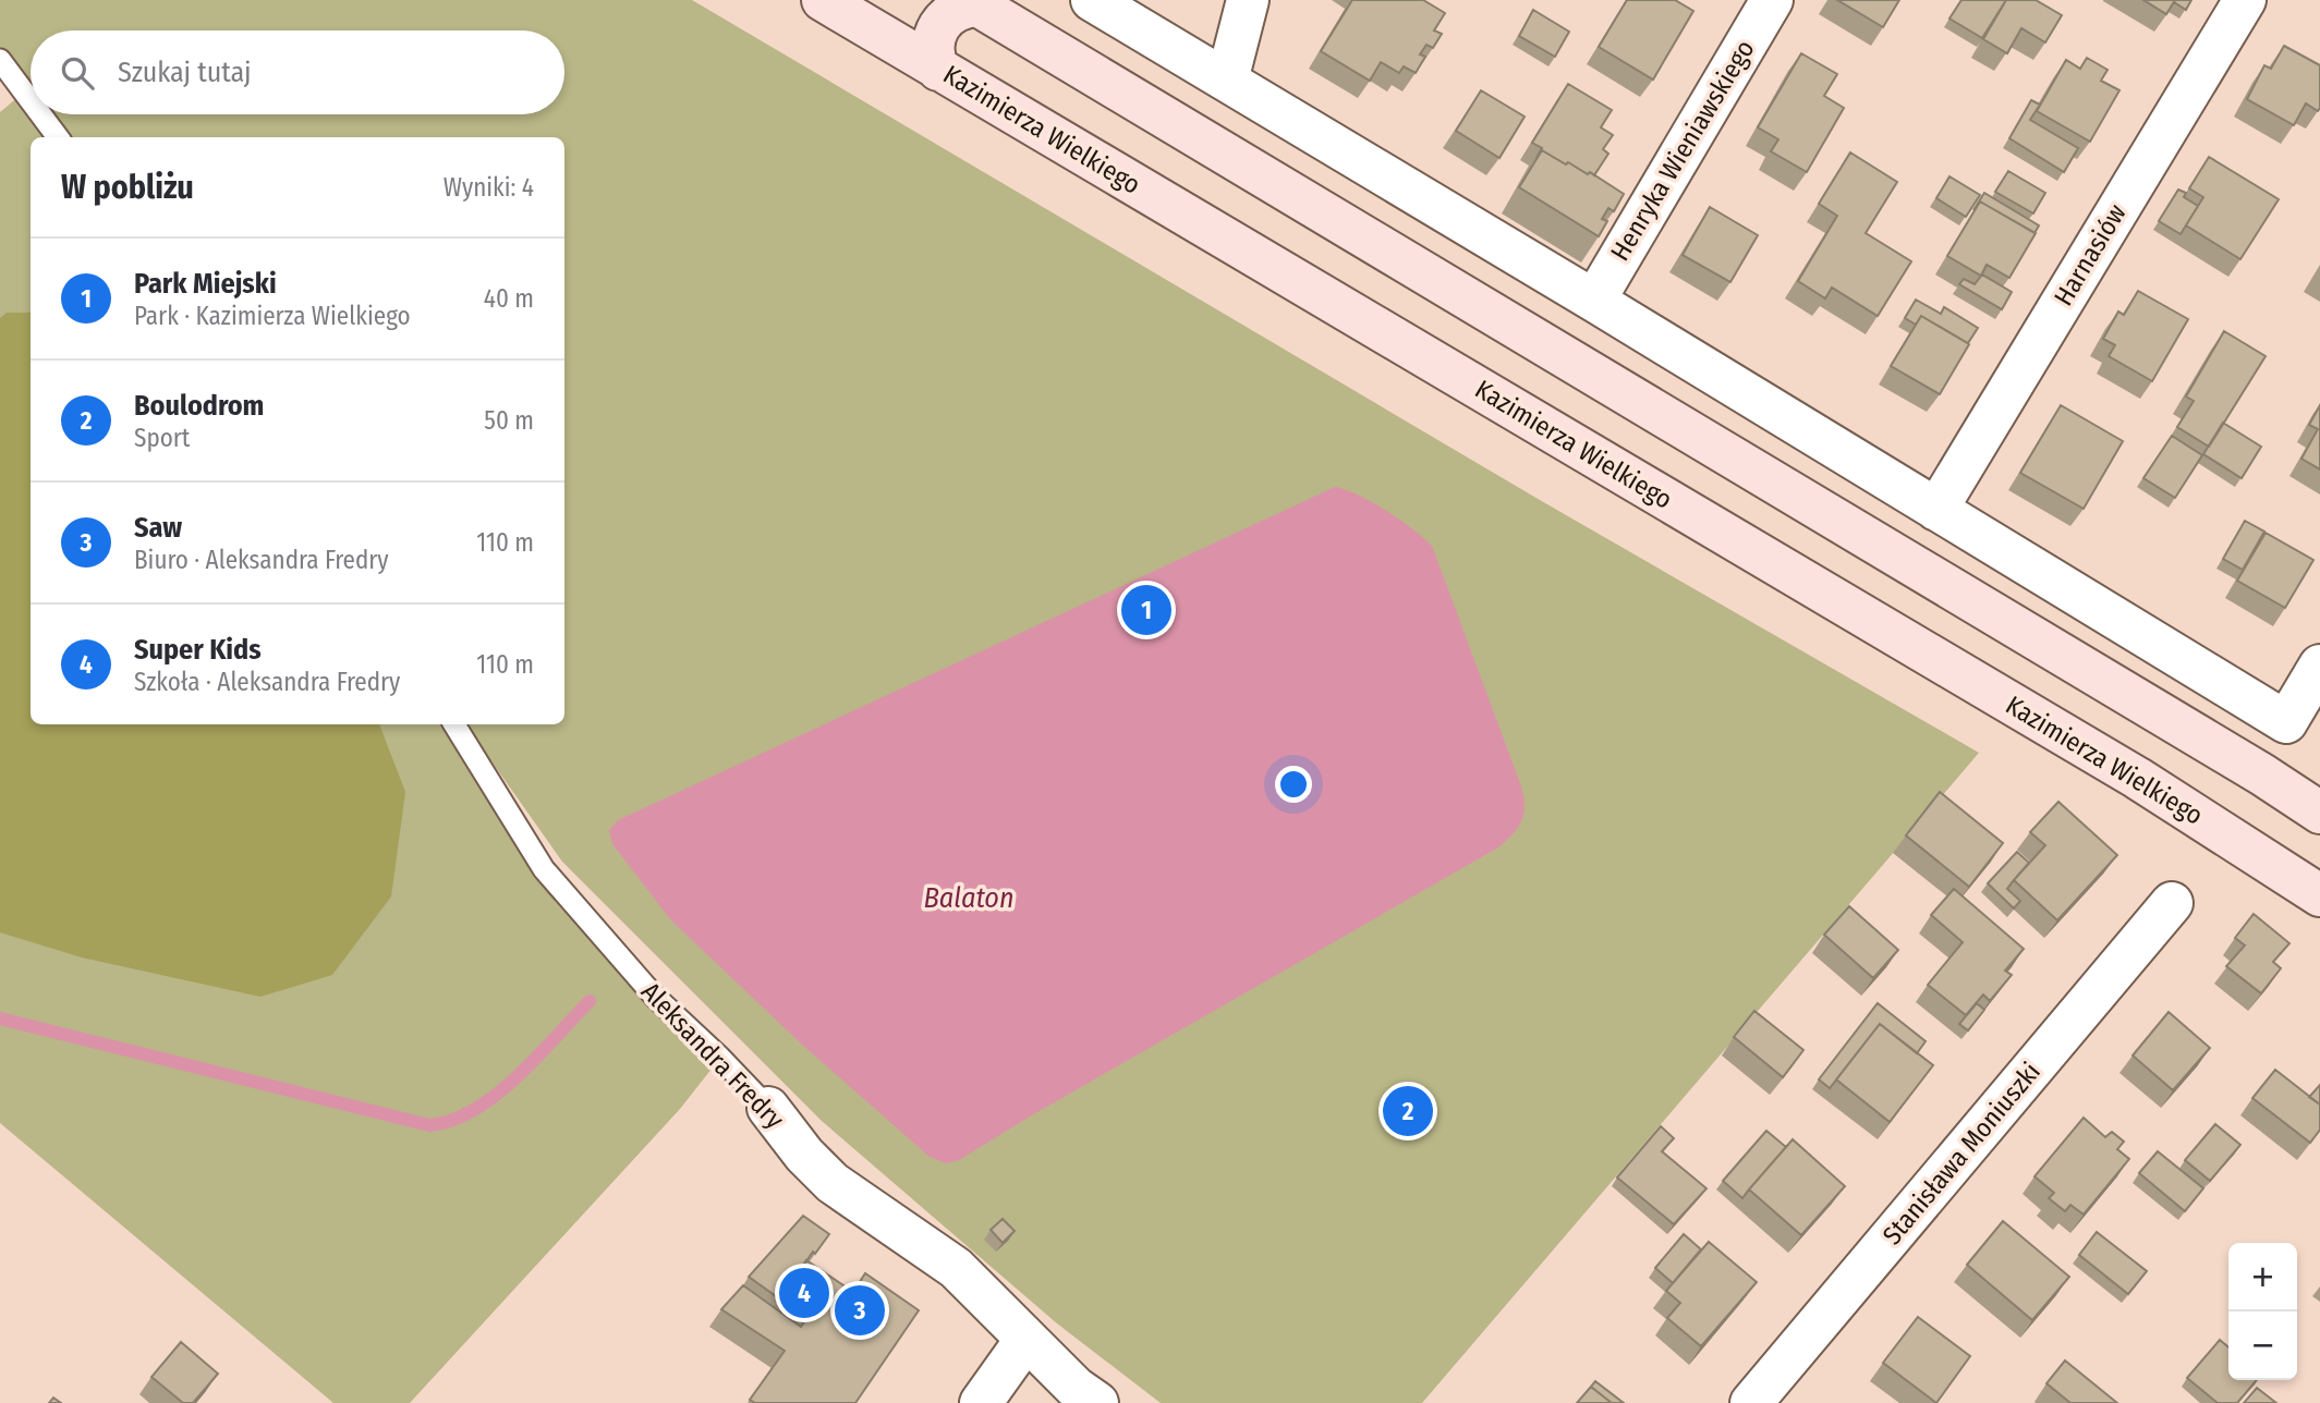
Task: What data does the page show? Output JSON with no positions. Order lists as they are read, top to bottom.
{
  "streets": {
    "main road": ["Kazimierza Wielkiego"],
    "street": [
      "Henryka Wieniawskiego",
      "Harnasiów",
      "Aleksandra Fredry",
      "Stanisława Moniuszki"
    ]
  },
  "water": ["Balaton"],
  "page": {
    "search": "Szukaj tutaj",
    "heading": ["W pobliżu", "Wyniki: 4"],
    "list": [
      {
        "mark": "1",
        "name": "Park Miejski",
        "note": "Park · Kazimierza Wielkiego",
        "value": "40 m"
      },
      {
        "mark": "2",
        "name": "Boulodrom",
        "note": "Sport",
        "value": "50 m"
      },
      {
        "mark": "3",
        "name": "Saw",
        "note": "Biuro · Aleksandra Fredry",
        "value": "110 m"
      },
      {
        "mark": "4",
        "name": "Super Kids",
        "note": "Szkoła · Aleksandra Fredry",
        "value": "110 m"
      }
    ],
    "pins": [
      "1",
      "2",
      "4",
      "3"
    ],
    "map_buttons": ["+", "−"]
  }
}
